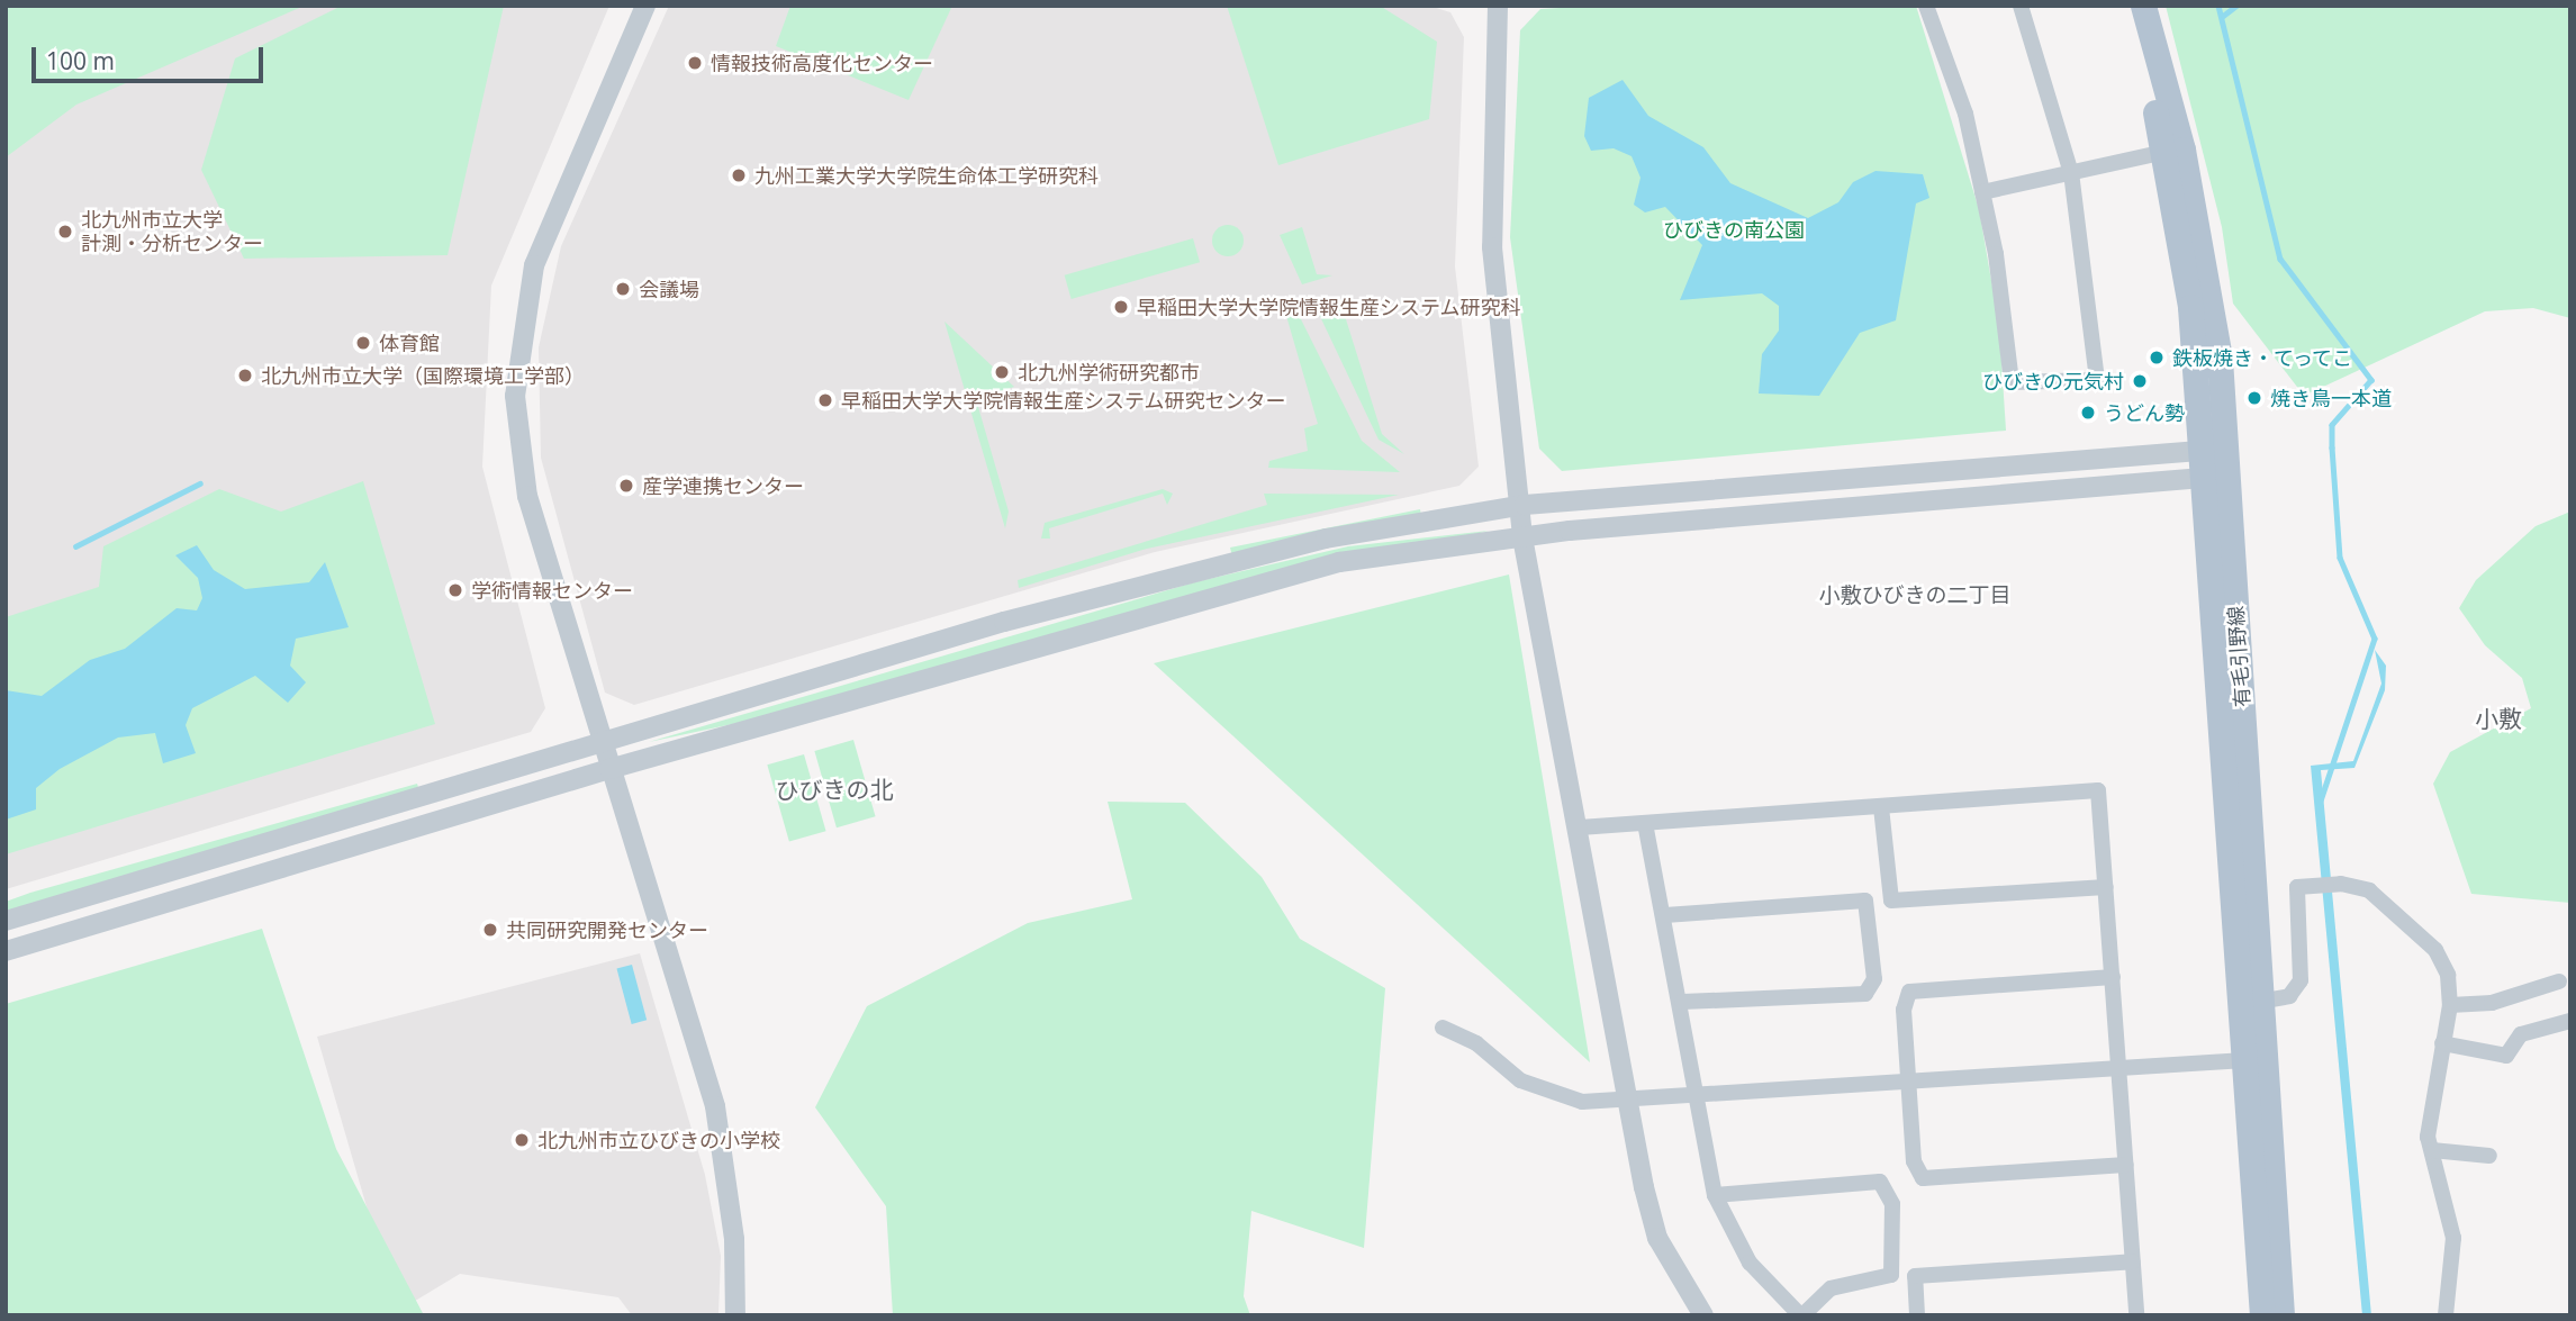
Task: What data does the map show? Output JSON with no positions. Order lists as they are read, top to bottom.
{
  "streets": {
    "main road": ["有毛引野線"]
  },
  "districts": ["小敷ひびきの二丁目", "小敷", "ひびきの北"],
  "parks": ["ひびきの南公園"],
  "places": [
    "情報技術高度化センター",
    "九州工業大学大学院生命体工学研究科",
    "北九州市立大学 計測・分析センター",
    "会議場",
    "早稲田大学大学院情報生産システム研究科",
    "体育館",
    "鉄板焼き・てってこ",
    "北九州学術研究都市",
    "北九州市立大学（国際環境工学部）",
    "ひびきの元気村",
    "焼き鳥一本道",
    "早稲田大学大学院情報生産システム研究センター",
    "うどん勢",
    "産学連携センター",
    "学術情報センター",
    "共同研究開発センター",
    "北九州市立ひびきの小学校"
  ],
  "scale_bar": "100 m"
}
